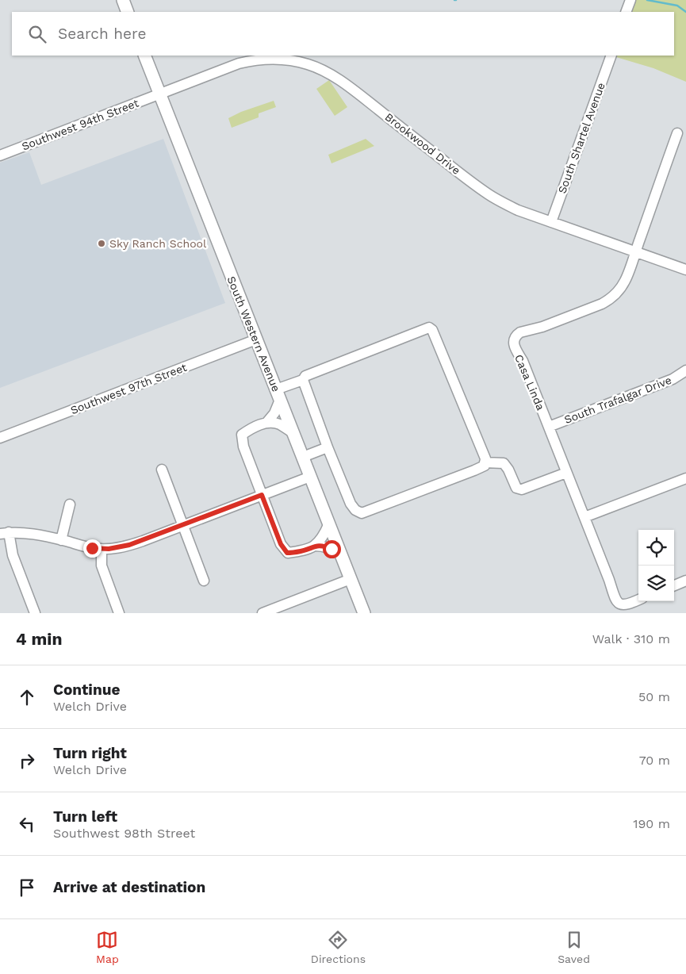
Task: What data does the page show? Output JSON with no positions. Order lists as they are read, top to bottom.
{
  "streets": {
    "main road": ["South Western Avenue"],
    "street": [
      "Southwest 94th Street",
      "South Shartel Avenue",
      "Brookwood Drive",
      "Casa Linda",
      "Southwest 97th Street",
      "South Trafalgar Drive"
    ]
  },
  "crossings": [
    ["Southwest 94th Street", "Brookwood Drive"],
    ["Southwest 94th Street", "South Western Avenue"],
    ["South Shartel Avenue", "Brookwood Drive"],
    ["Brookwood Drive", "South Western Avenue"],
    ["Brookwood Drive", "Casa Linda"],
    ["South Western Avenue", "Southwest 97th Street"],
    ["Casa Linda", "South Trafalgar Drive"]
  ],
  "places": ["Sky Ranch School"],
  "page": {
    "search": "Search here",
    "heading": ["4 min", "Walk · 310 m"],
    "list": [
      ["Continue", "Welch Drive", "50 m"],
      ["Turn right", "Welch Drive", "70 m"],
      ["Turn left", "Southwest 98th Street", "190 m"],
      "Arrive at destination"
    ],
    "nav": ["Map", "Directions", "Saved"]
  }
}
